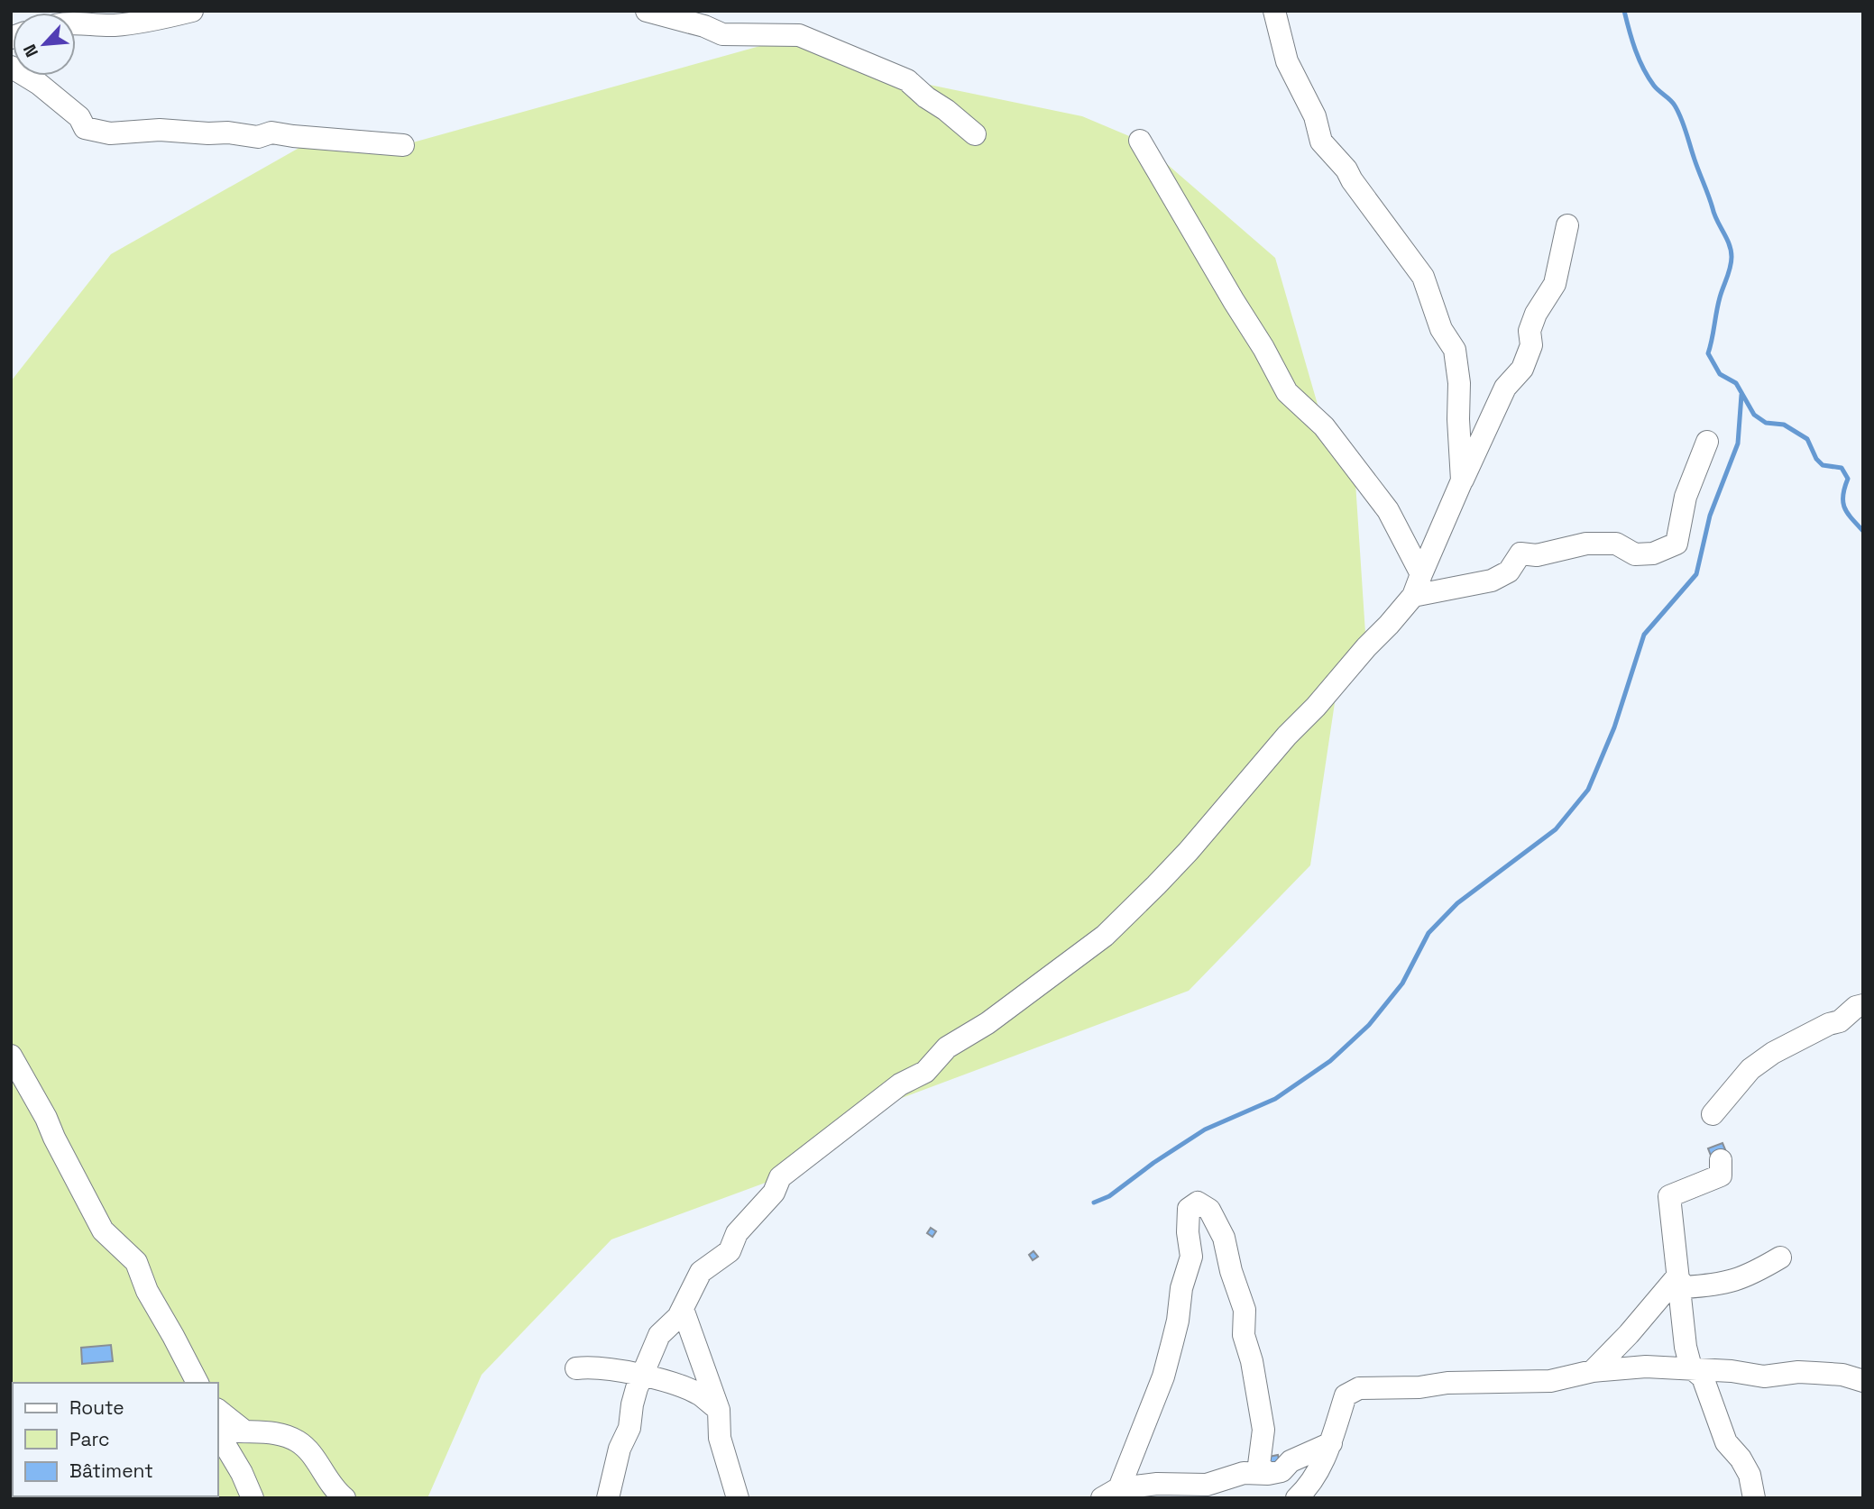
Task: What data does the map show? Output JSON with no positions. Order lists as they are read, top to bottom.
{
  "legend": ["Route", "Parc", "Bâtiment"],
  "north": "bottom left"
}
